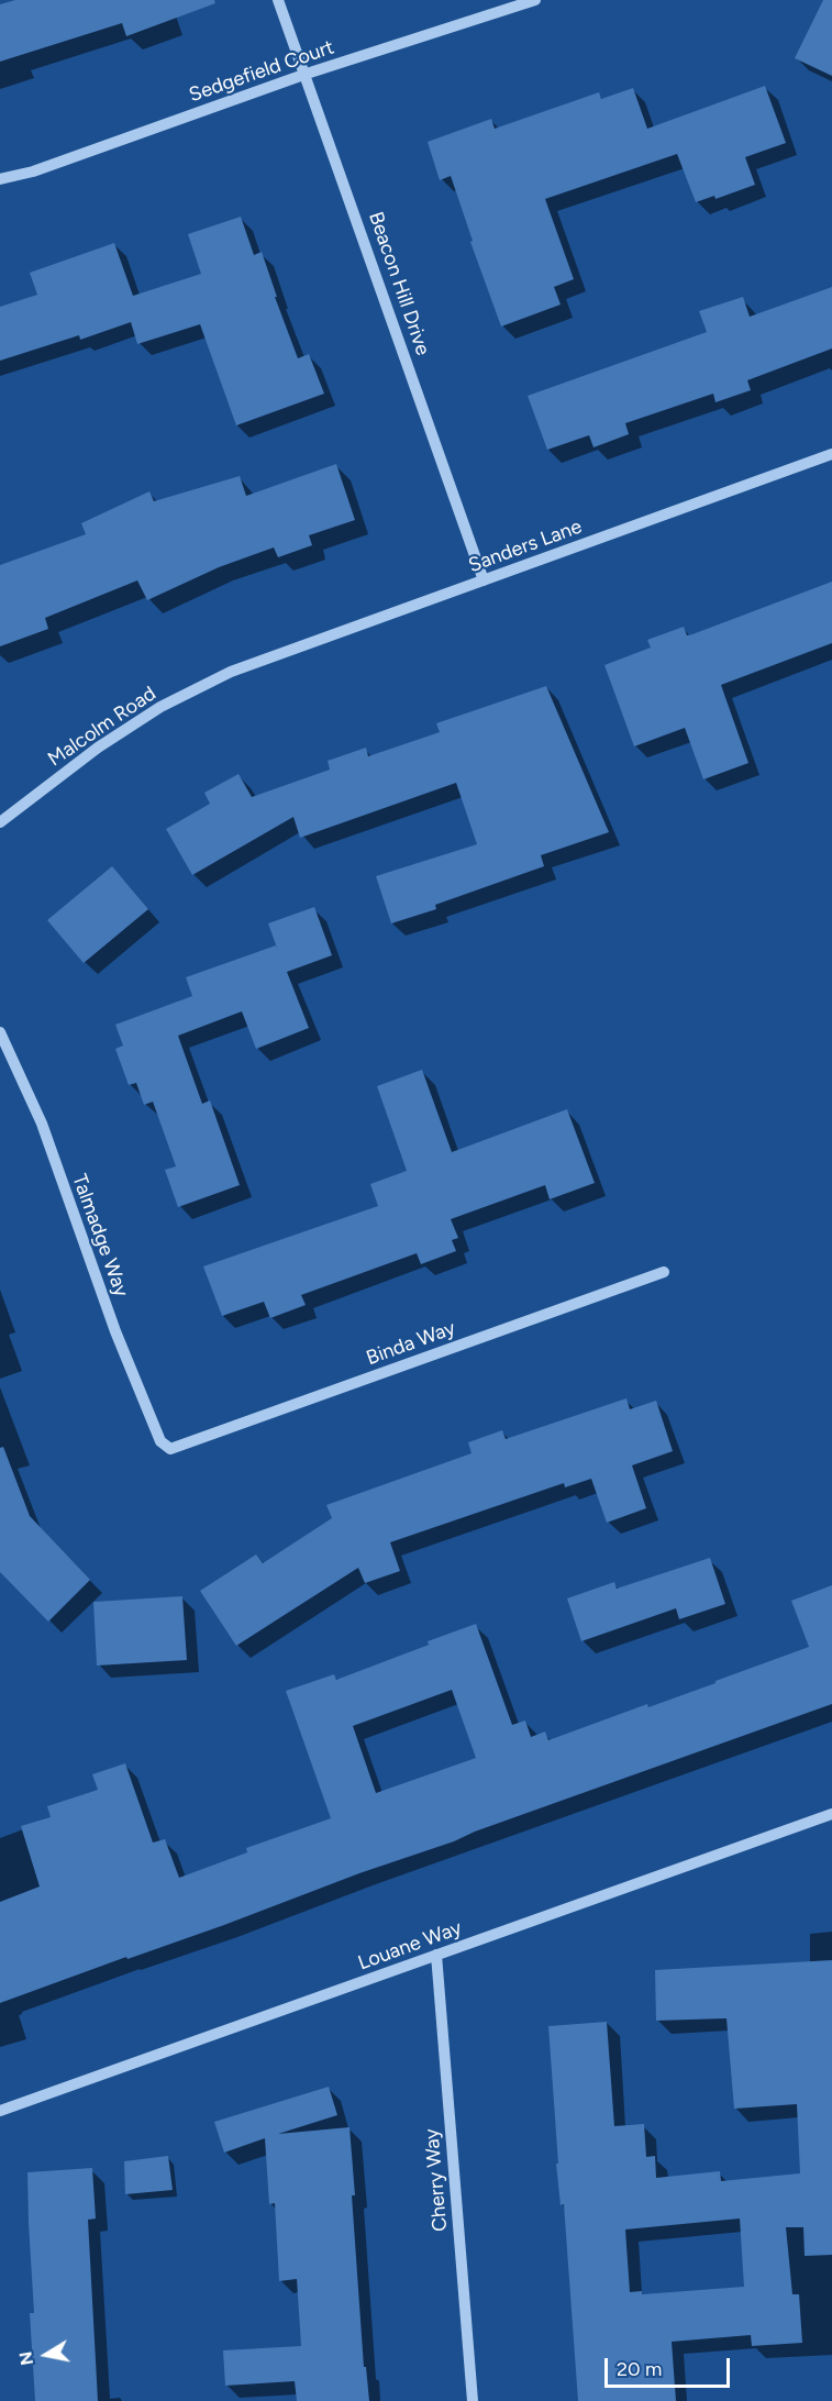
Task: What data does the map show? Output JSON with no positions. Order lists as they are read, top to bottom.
{
  "streets": {
    "street": [
      "Sedgefield Court",
      "Beacon Hill Drive",
      "Sanders Lane",
      "Malcolm Road",
      "Talmadge Way",
      "Binda Way",
      "Louane Way",
      "Cherry Way"
    ]
  },
  "crossings": [
    ["Sedgefield Court", "Beacon Hill Drive"],
    ["Beacon Hill Drive", "Sanders Lane"],
    ["Sanders Lane", "Malcolm Road"],
    ["Talmadge Way", "Binda Way"],
    ["Louane Way", "Cherry Way"]
  ],
  "scale_bar": "20 m",
  "north": "left"
}
